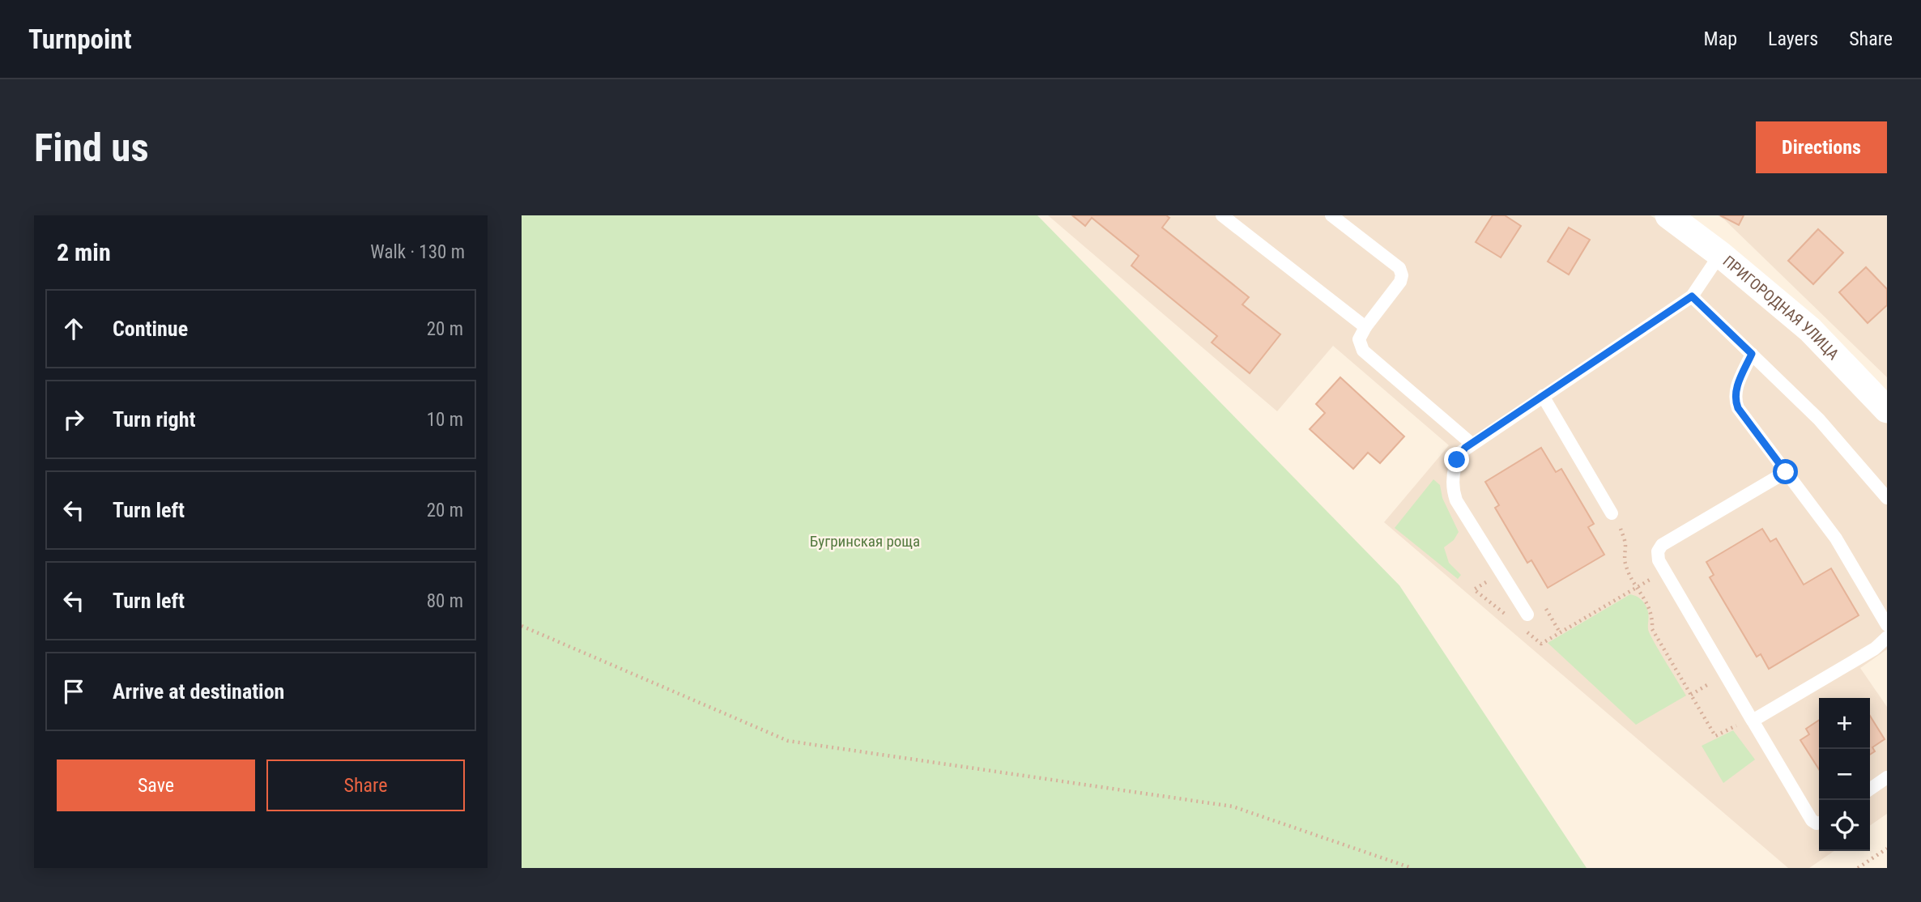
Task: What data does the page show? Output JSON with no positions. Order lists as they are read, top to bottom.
{
  "streets": {
    "street": ["ПРИГОРОДНАЯ УЛИЦА"]
  },
  "parks": ["Бугринская роща"],
  "page": {
    "header": "Turnpoint",
    "nav": ["Map", "Layers", "Share"],
    "buttons": [
      "Directions",
      ["Save", "Share"]
    ],
    "title": "Find us",
    "heading": ["2 min", "Walk · 130 m"],
    "list": [
      ["Continue", "20 m"],
      ["Turn right", "10 m"],
      ["Turn left", "20 m"],
      ["Turn left", "80 m"],
      "Arrive at destination"
    ],
    "map_buttons": ["+", "−"]
  }
}
